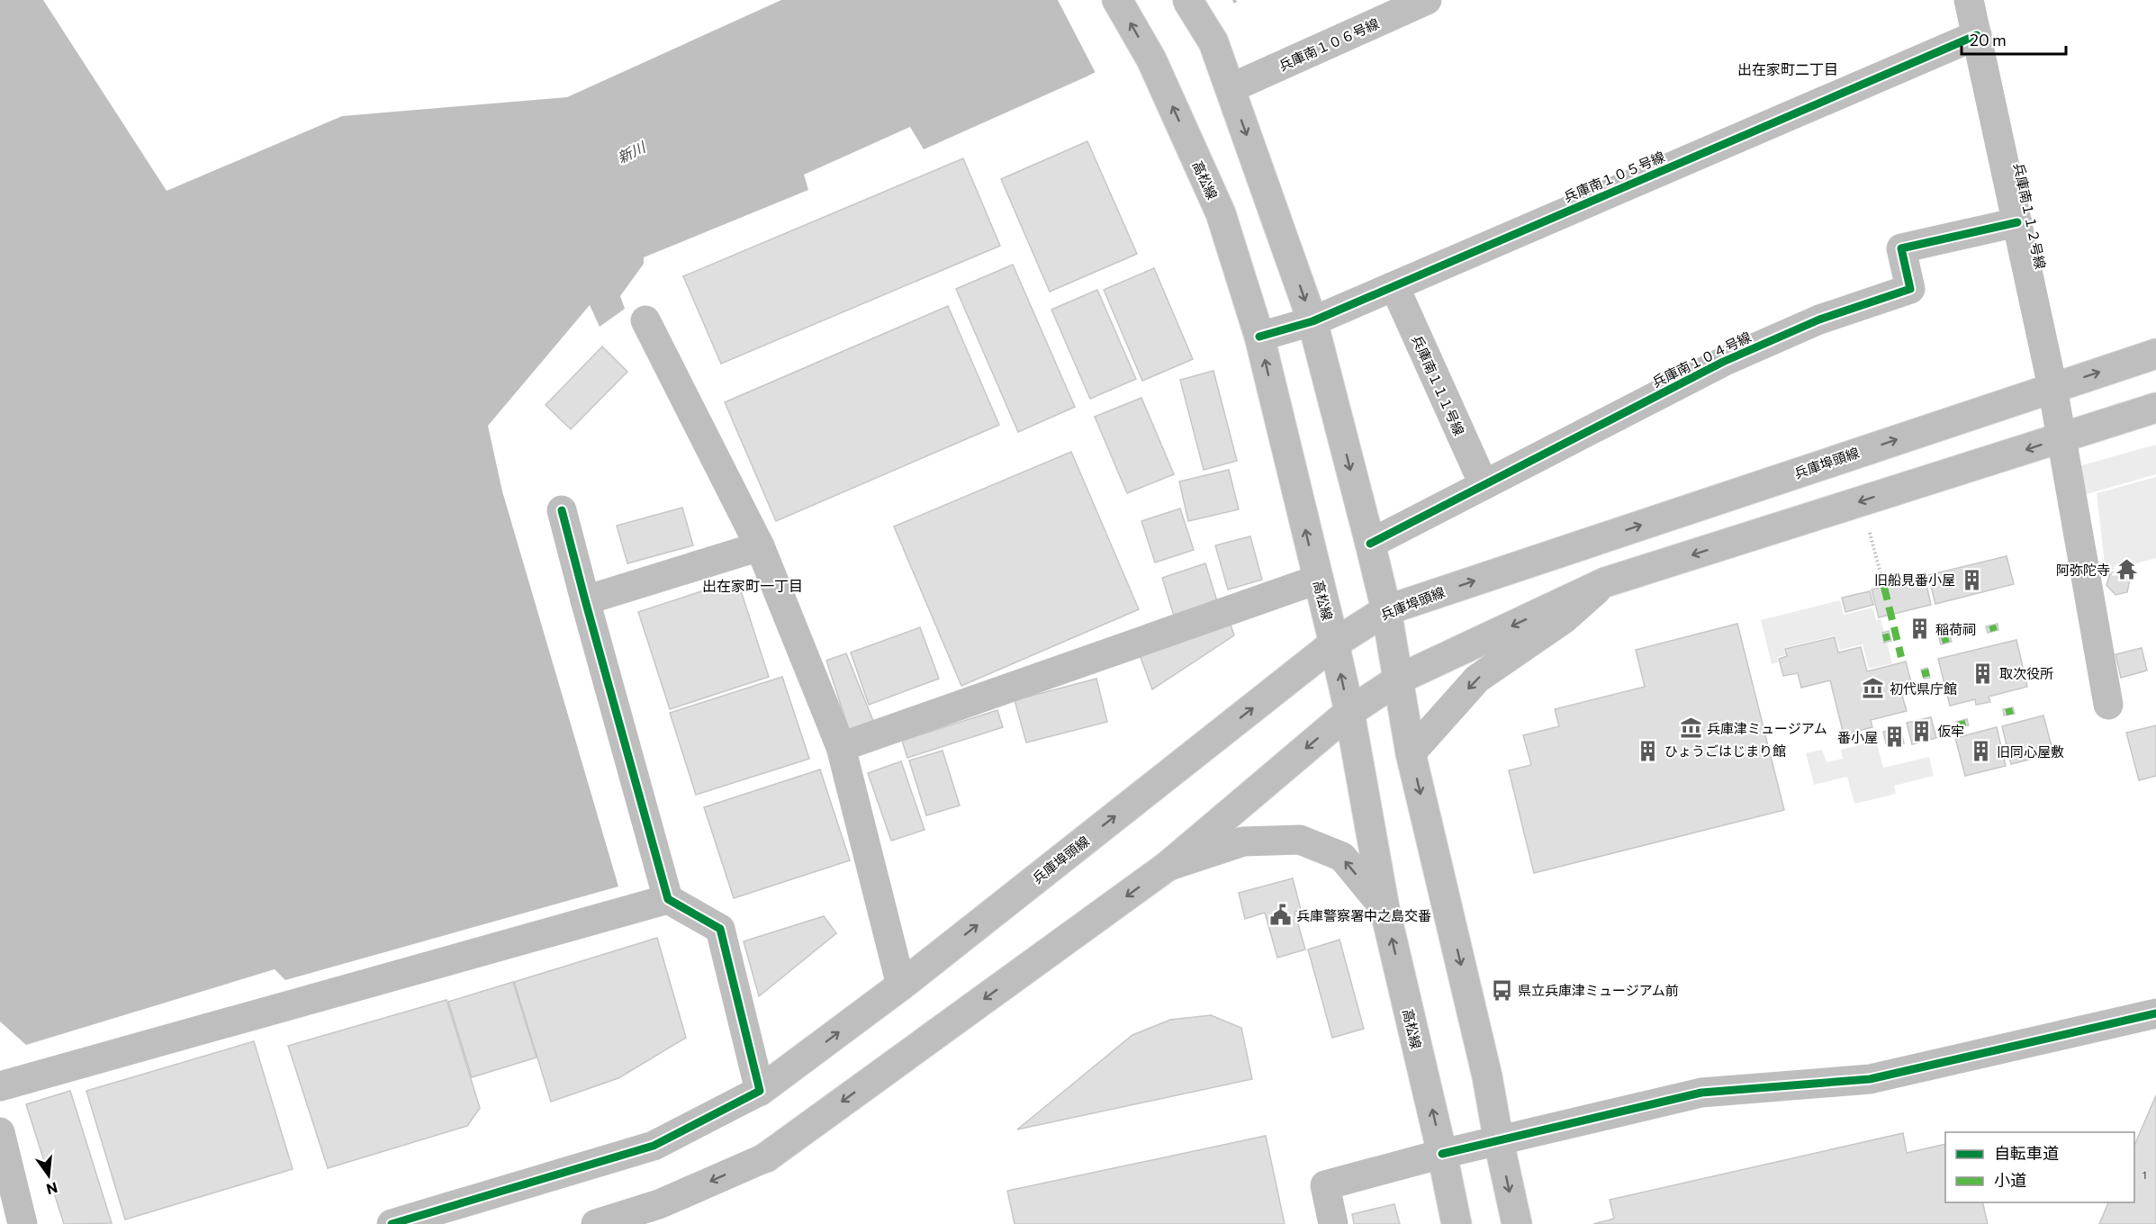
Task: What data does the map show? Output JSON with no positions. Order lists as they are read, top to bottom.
{
  "streets": {
    "street": [
      "兵庫南１０６号線",
      "兵庫南１０５号線",
      "高松線",
      "兵庫南１１２号線",
      "兵庫南１０４号線",
      "兵庫南１１１号線",
      "兵庫埠頭線"
    ]
  },
  "crossings": [
    ["兵庫南１０５号線", "高松線"],
    ["兵庫南１０５号線", "兵庫南１１２号線"],
    ["兵庫南１０５号線", "兵庫南１１１号線"],
    ["高松線", "兵庫埠頭線"],
    ["兵庫南１１２号線", "兵庫南１０４号線"],
    ["兵庫南１１２号線", "兵庫埠頭線"],
    ["兵庫南１０４号線", "兵庫南１１１号線"]
  ],
  "districts": ["出在家町二丁目", "出在家町一丁目"],
  "water": ["新川"],
  "places": {
    "temple": ["阿弥陀寺"],
    "building": [
      "旧船見番小屋",
      "稲荷祠",
      "取次役所",
      "仮牢",
      "番小屋",
      "ひょうごはじまり館",
      "旧同心屋敷"
    ],
    "museum": ["初代県庁館", "兵庫津ミュージアム"],
    "public building": ["兵庫警察署中之島交番"],
    "bus stop": ["県立兵庫津ミュージアム前"]
  },
  "house_numbers": ["1"],
  "legend": ["自転車道", "小道"],
  "scale_bar": "20 m",
  "north": "bottom"
}
